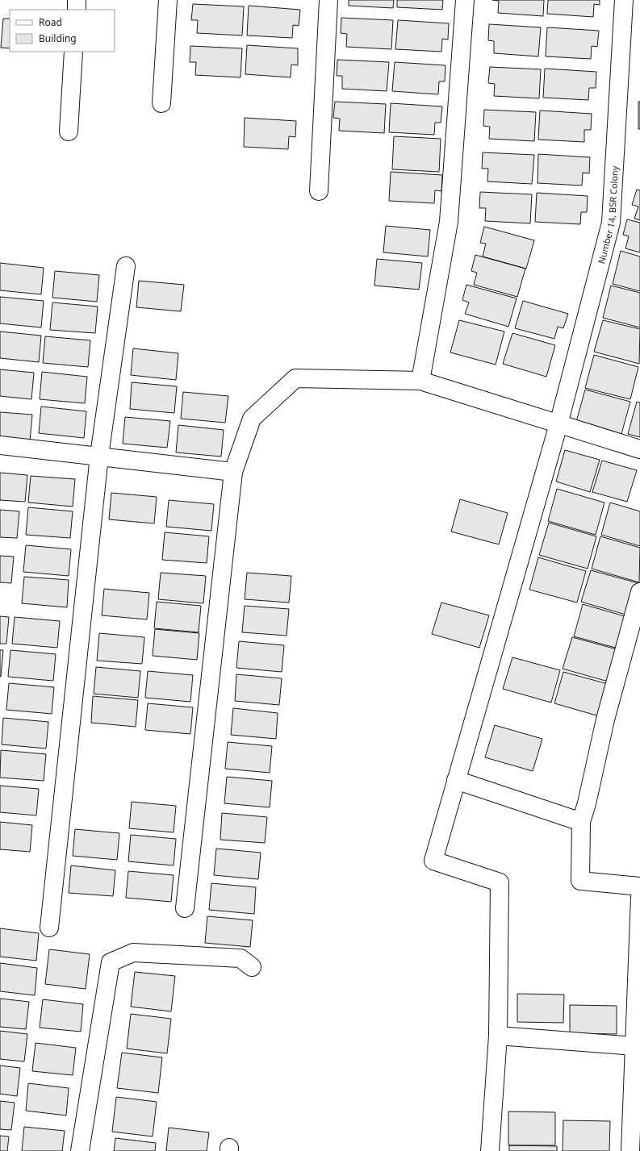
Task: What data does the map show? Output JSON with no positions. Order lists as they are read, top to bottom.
{
  "streets": {
    "street": ["Number 14, BSR Colony"]
  },
  "legend": ["Road", "Building"]
}
